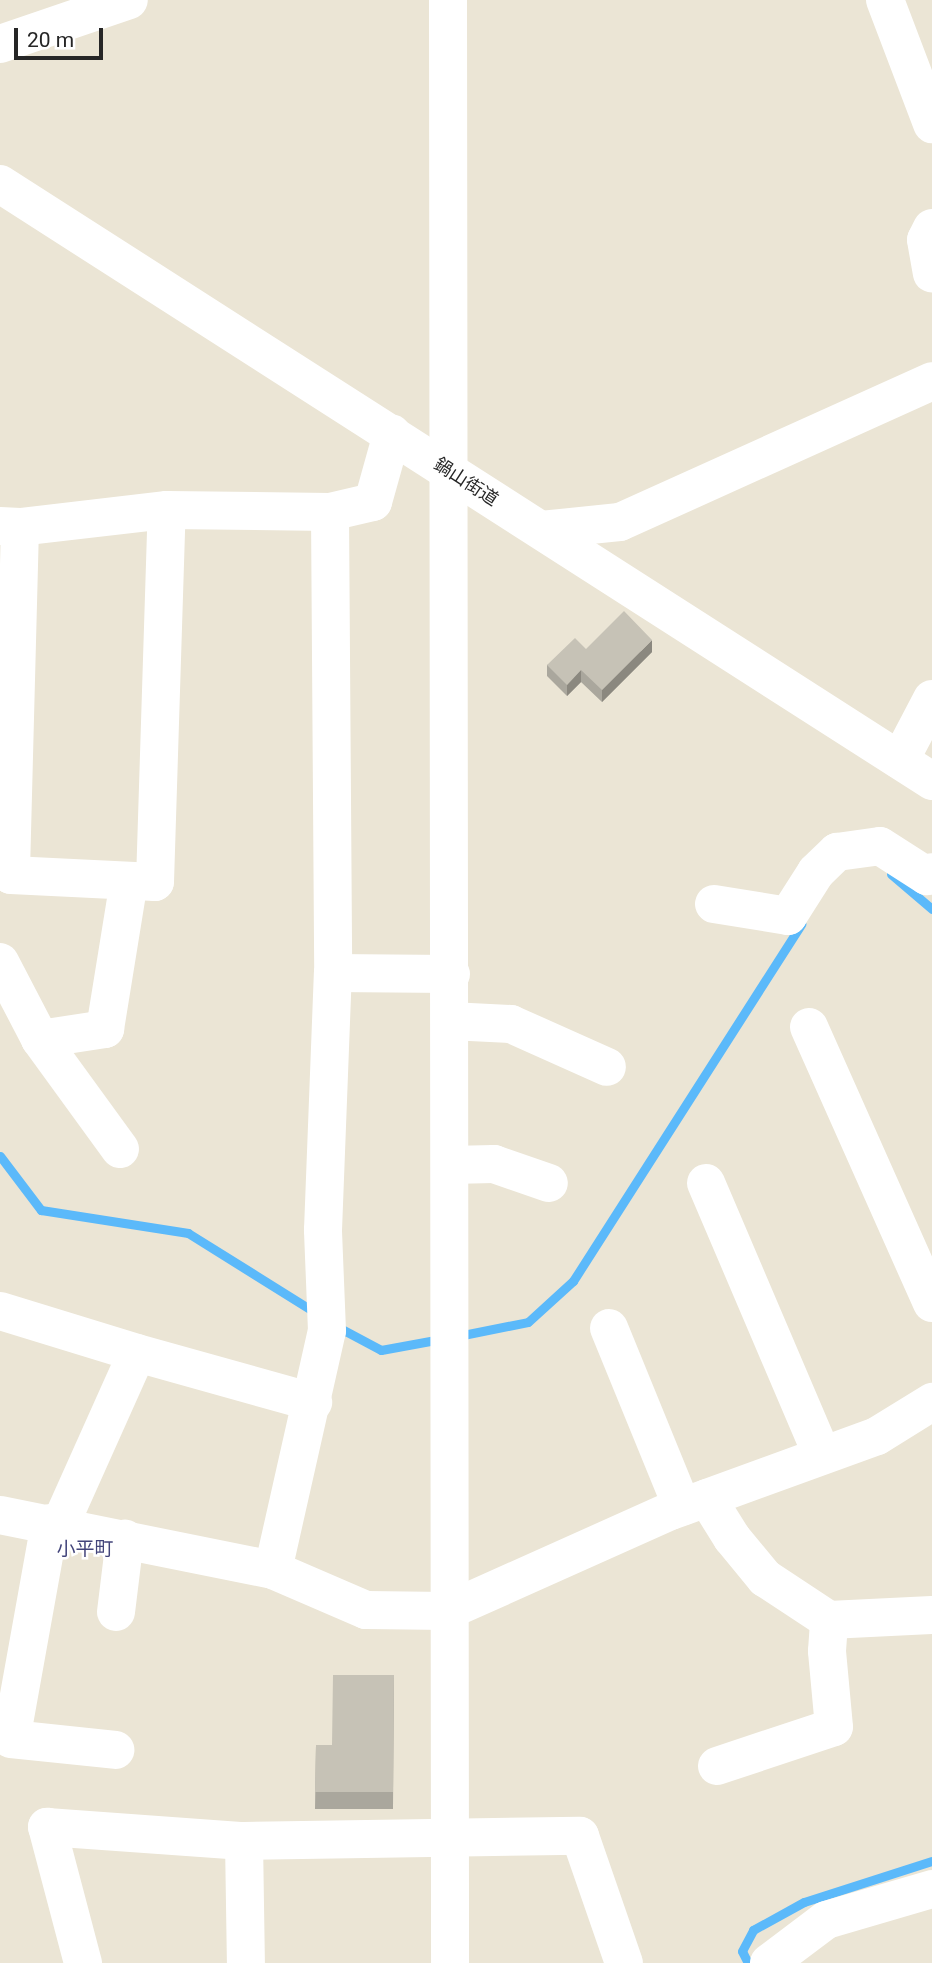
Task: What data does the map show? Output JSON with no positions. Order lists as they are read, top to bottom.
{
  "streets": {
    "street": ["鍋山街道"]
  },
  "districts": ["小平町"],
  "scale_bar": "20 m"
}
